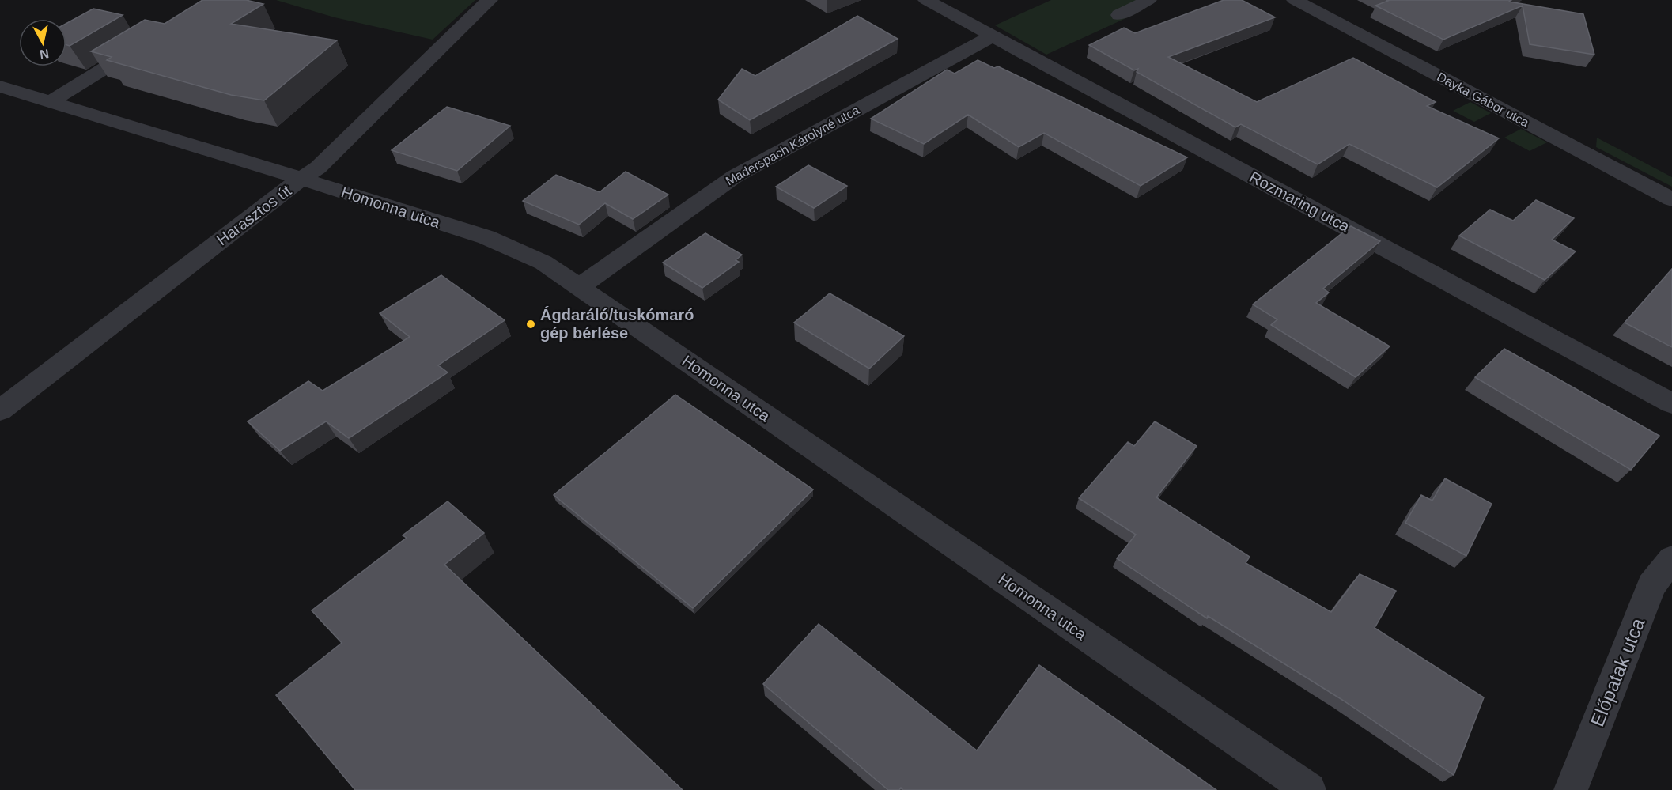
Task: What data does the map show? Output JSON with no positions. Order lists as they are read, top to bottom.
{
  "streets": {
    "street": [
      "Dayka Gábor utca",
      "Maderspach Károlyné utca",
      "Rozmaring utca",
      "Homonna utca",
      "Harasztos út",
      "Előpatak utca"
    ]
  },
  "crossings": [
    ["Maderspach Károlyné utca", "Rozmaring utca"],
    ["Maderspach Károlyné utca", "Homonna utca"],
    ["Homonna utca", "Harasztos út"]
  ],
  "places": ["Ágdaráló/tuskómaró gép bérlése"],
  "north": "bottom"
}
